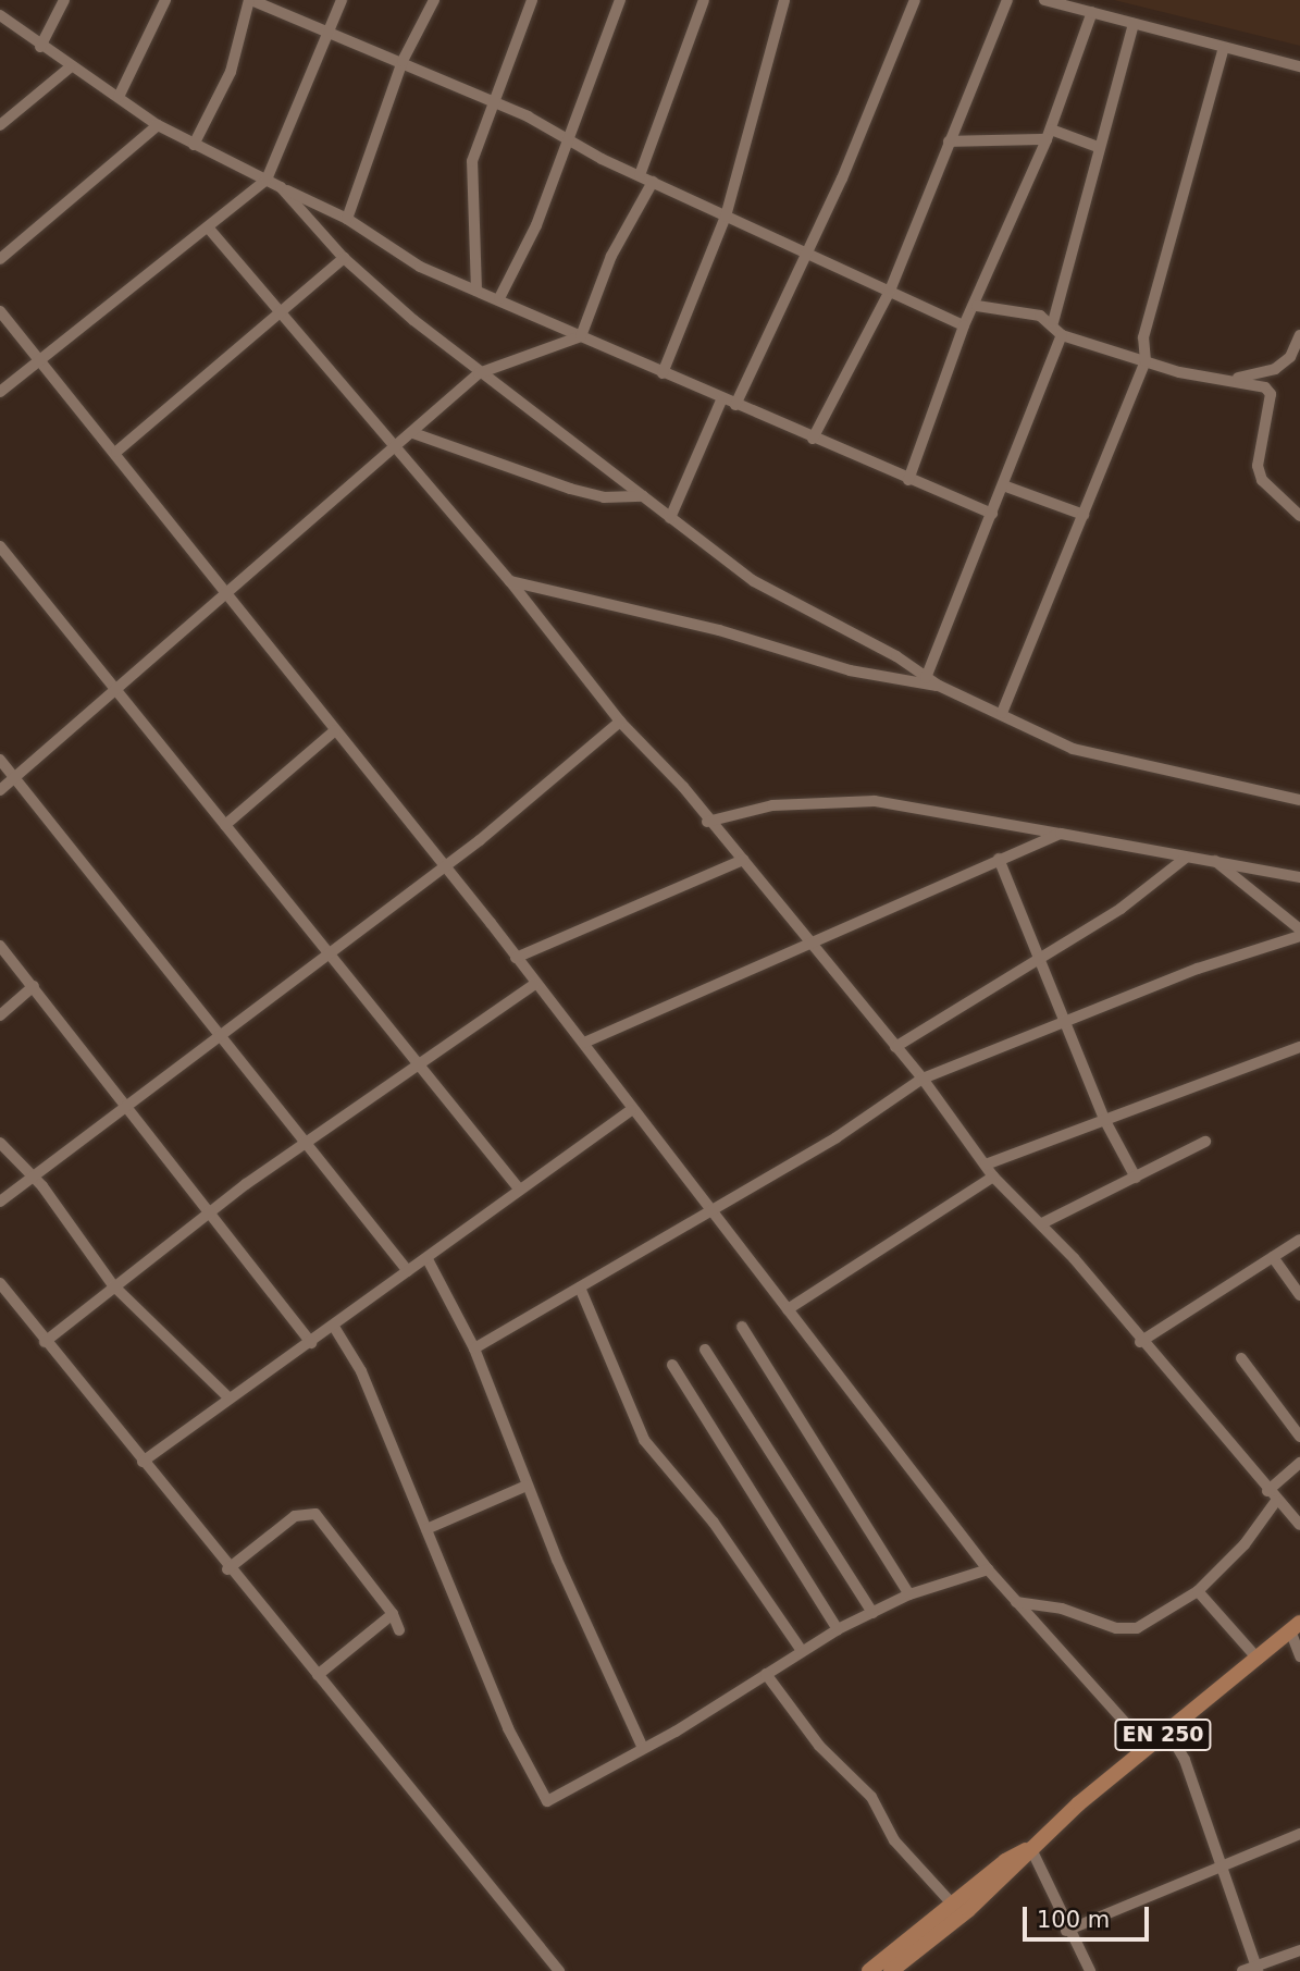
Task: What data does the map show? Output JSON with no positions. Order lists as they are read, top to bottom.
{
  "streets": {
    "main road": ["EN 250"]
  },
  "scale_bar": "100 m"
}
